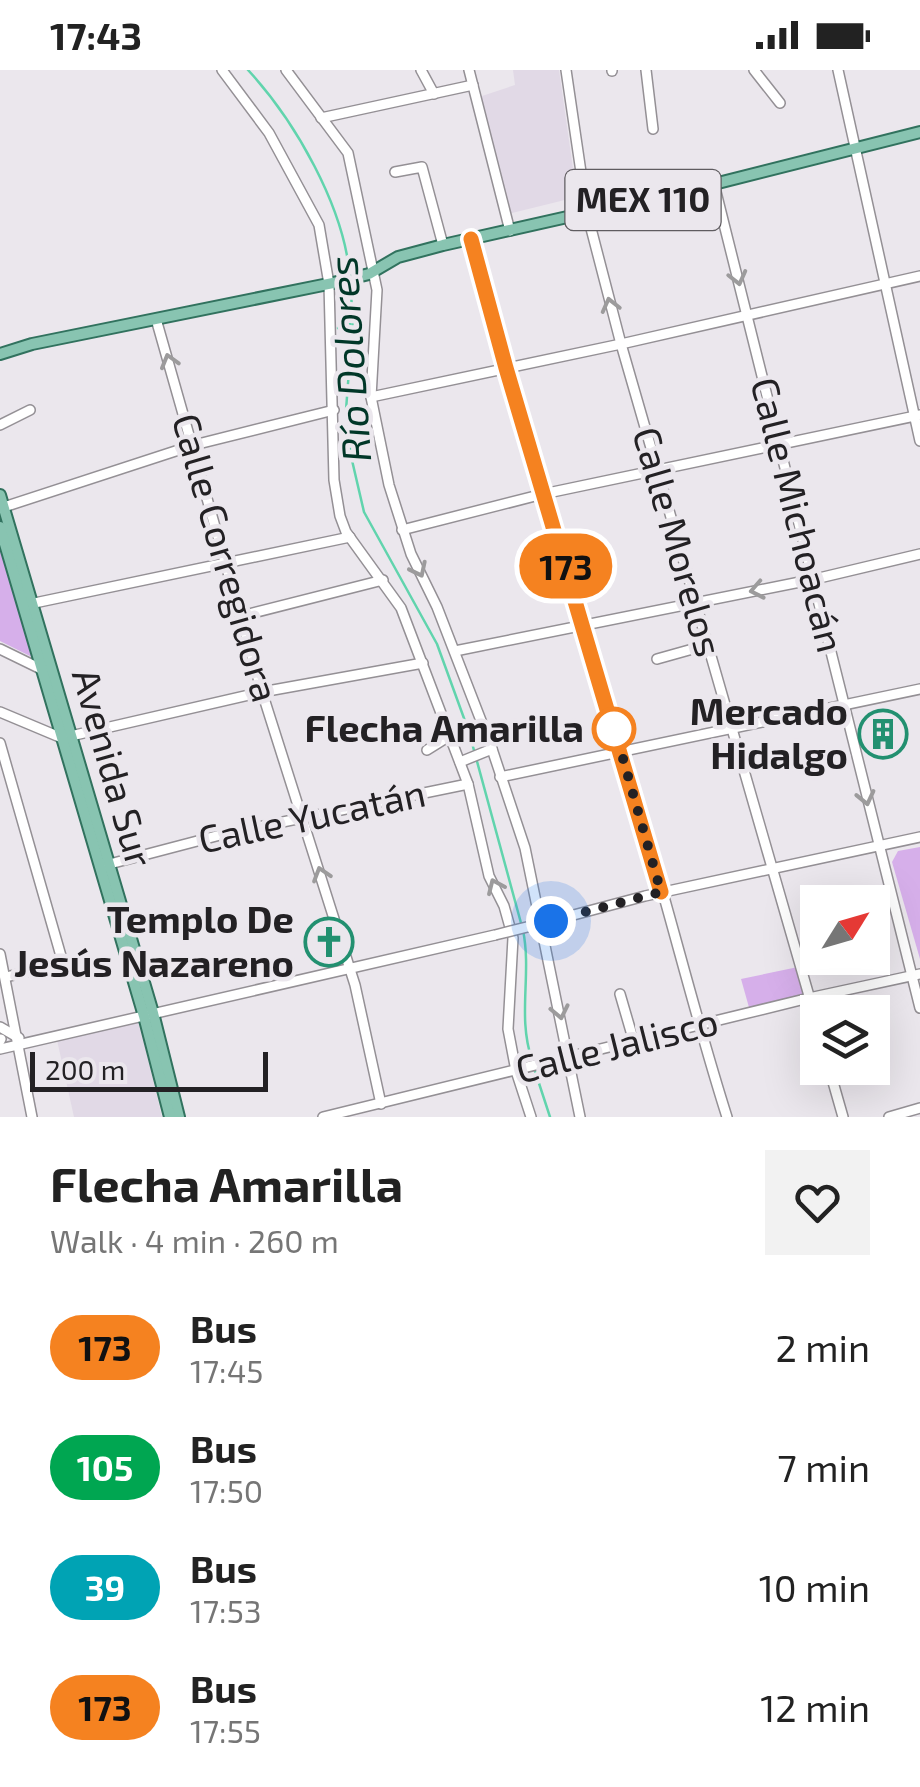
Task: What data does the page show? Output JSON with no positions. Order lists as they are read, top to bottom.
{
  "streets": {
    "main road": ["MEX 110", "Avenida Sur"],
    "street": [
      "Calle Michoacán",
      "Calle Morelos",
      "Calle Corregidora",
      "Calle Yucatán",
      "Calle Jalisco"
    ]
  },
  "crossings": [
    ["MEX 110", "Calle Michoacán"],
    ["MEX 110", "Calle Morelos"],
    ["MEX 110", "Calle Corregidora"],
    ["Calle Michoacán", "Calle Jalisco"],
    ["Calle Corregidora", "Calle Yucatán"],
    ["Calle Corregidora", "Calle Jalisco"],
    ["Avenida Sur", "Calle Yucatán"]
  ],
  "one_way": ["Calle Corregidora"],
  "water": ["Río Dolores"],
  "places": {
    "other": ["Flecha Amarilla"],
    "building": ["Mercado Hidalgo"],
    "church": ["Templo De Jesús Nazareno"]
  },
  "lines": ["bus line 173"],
  "scale_bar": "200 m",
  "north": "top right",
  "page": {
    "status": "17:43",
    "on_map": "173",
    "scale": "200 m",
    "heading": ["Flecha Amarilla", "Walk · 4 min · 260 m"],
    "list": [
      {
        "mark": "173",
        "name": "Bus",
        "note": "17:45",
        "value": "2 min"
      },
      {
        "mark": "105",
        "name": "Bus",
        "note": "17:50",
        "value": "7 min"
      },
      {
        "mark": "39",
        "name": "Bus",
        "note": "17:53",
        "value": "10 min"
      },
      {
        "mark": "173",
        "name": "Bus",
        "note": "17:55",
        "value": "12 min"
      }
    ]
  }
}
